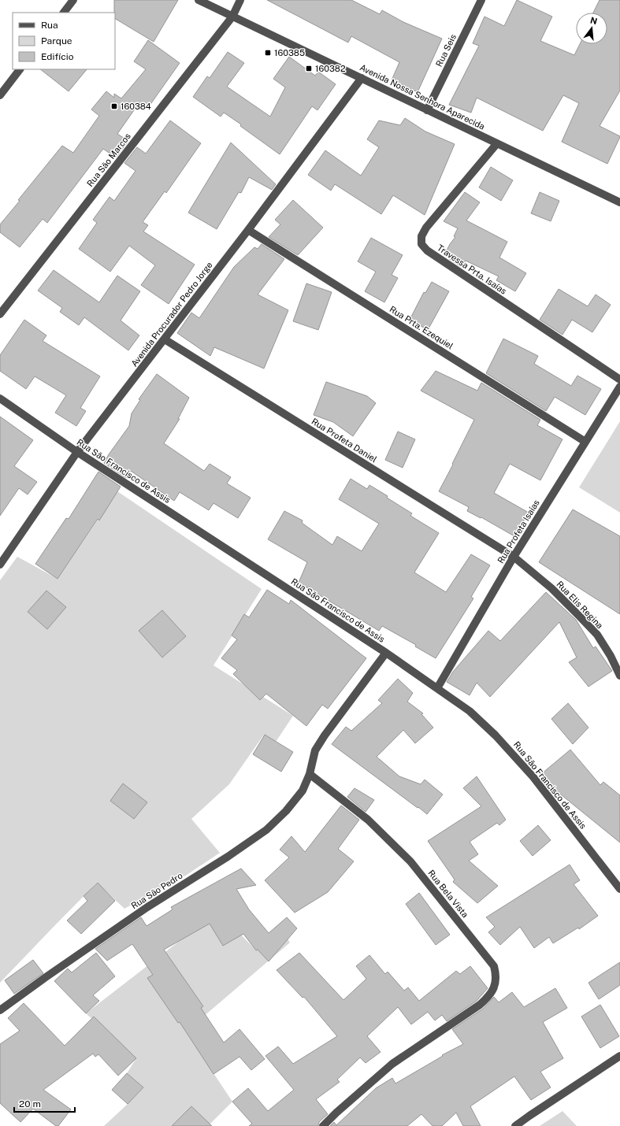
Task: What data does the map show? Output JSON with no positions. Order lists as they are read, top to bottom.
{
  "streets": {
    "street": [
      "Rua Seis",
      "Avenida Nossa Senhora Aparecida",
      "Rua São Marcos",
      "Travessa Prta. Isaías",
      "Avenida Procurador Pedro Jorge",
      "Rua Prta. Ezequiel",
      "Rua Profeta Daniel",
      "Rua São Francisco de Assis",
      "Rua Profeta Isaías",
      "Rua Elis Regina",
      "Rua São Pedro",
      "Rua Bela Vista"
    ]
  },
  "crossings": [
    ["Rua Seis", "Avenida Nossa Senhora Aparecida"],
    ["Avenida Nossa Senhora Aparecida", "Rua São Marcos"],
    ["Avenida Nossa Senhora Aparecida", "Travessa Prta. Isaías"],
    ["Avenida Nossa Senhora Aparecida", "Avenida Procurador Pedro Jorge"],
    ["Avenida Procurador Pedro Jorge", "Rua Prta. Ezequiel"],
    ["Avenida Procurador Pedro Jorge", "Rua Profeta Daniel"],
    ["Avenida Procurador Pedro Jorge", "Rua São Francisco de Assis"],
    ["Rua Prta. Ezequiel", "Rua Profeta Isaías"],
    ["Rua Profeta Daniel", "Rua Profeta Isaías"],
    ["Rua Profeta Daniel", "Rua Elis Regina"],
    ["Rua São Francisco de Assis", "Rua Profeta Isaías"],
    ["Rua Profeta Isaías", "Rua Elis Regina"],
    ["Rua São Pedro", "Rua Bela Vista"]
  ],
  "places": {
    "transit": ["160385", "160382", "160384"]
  },
  "legend": ["Rua", "Parque", "Edifício"],
  "scale_bar": "20 m",
  "north": "top"
}
